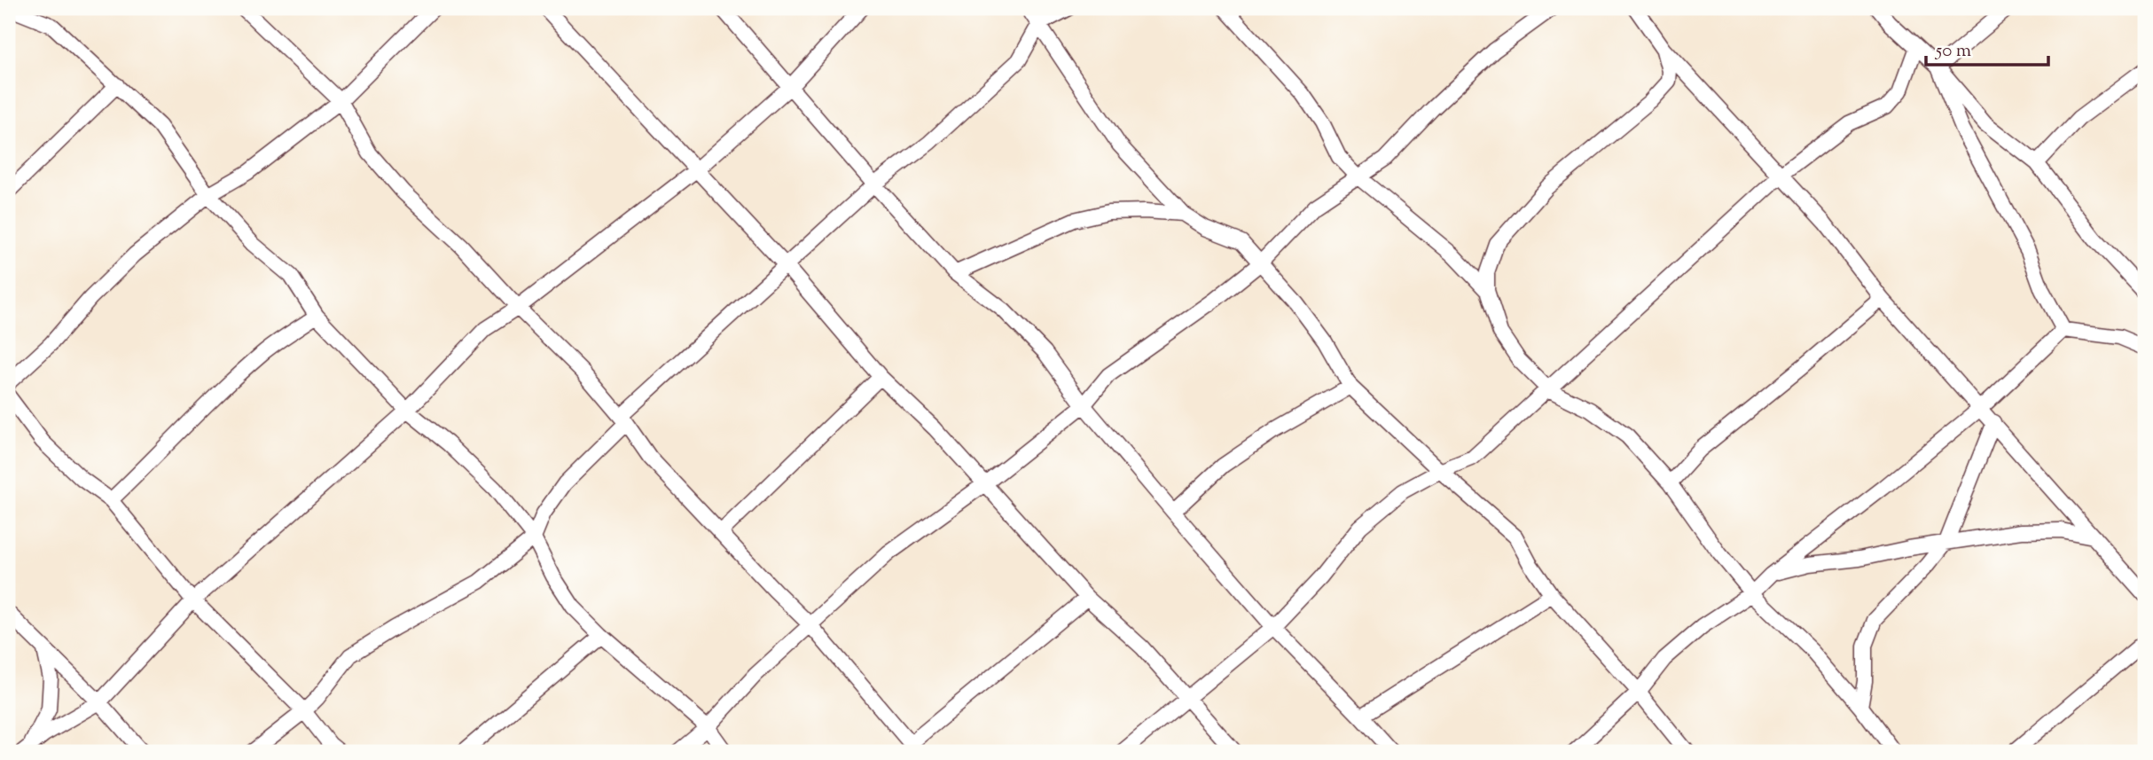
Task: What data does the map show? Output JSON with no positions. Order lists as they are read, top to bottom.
{
  "scale_bar": "50 m"
}
